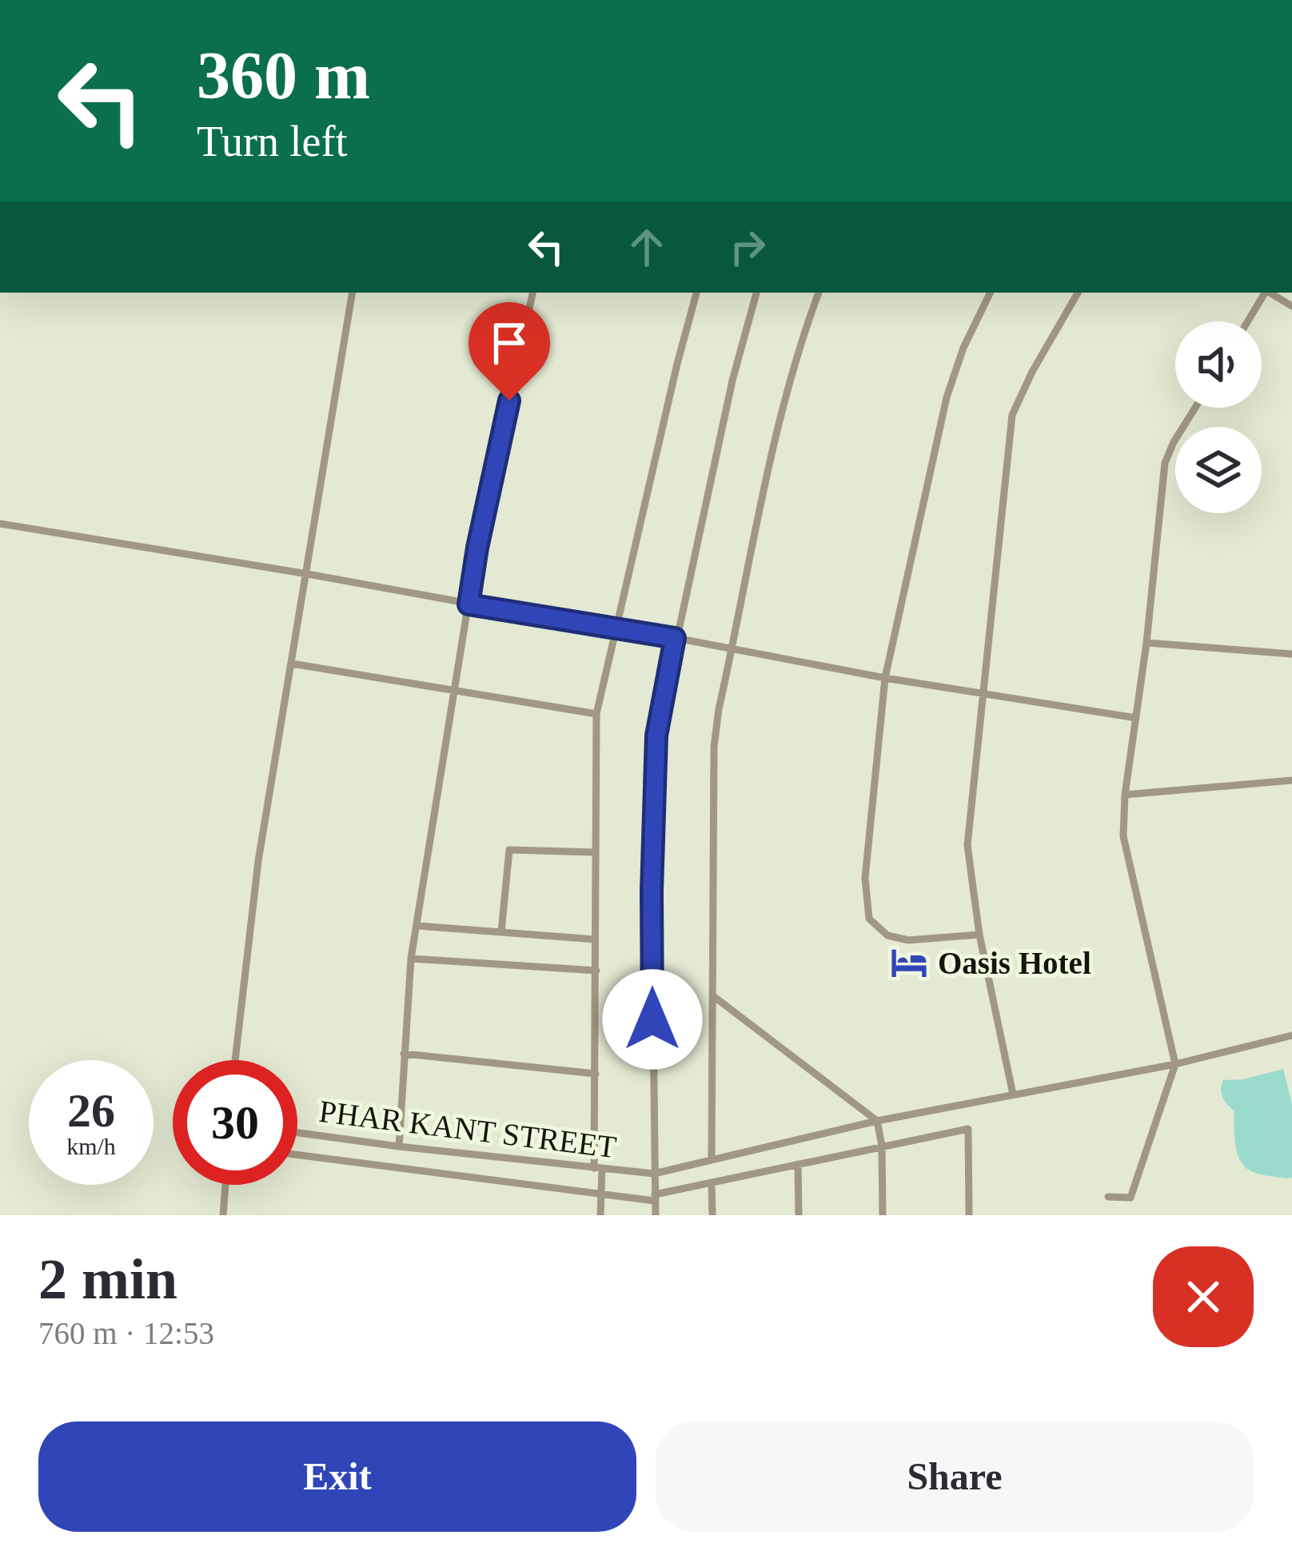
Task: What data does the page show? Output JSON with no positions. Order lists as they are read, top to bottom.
{
  "streets": {
    "street": ["PHAR KANT STREET"]
  },
  "places": {
    "hotel": ["Oasis Hotel"]
  },
  "page": {
    "turn": ["360 m", "Turn left"],
    "speed": "26 km/h",
    "limit": "30",
    "heading": ["2 min", "760 m · 12:53"],
    "buttons": ["Exit", "Share"]
  }
}
